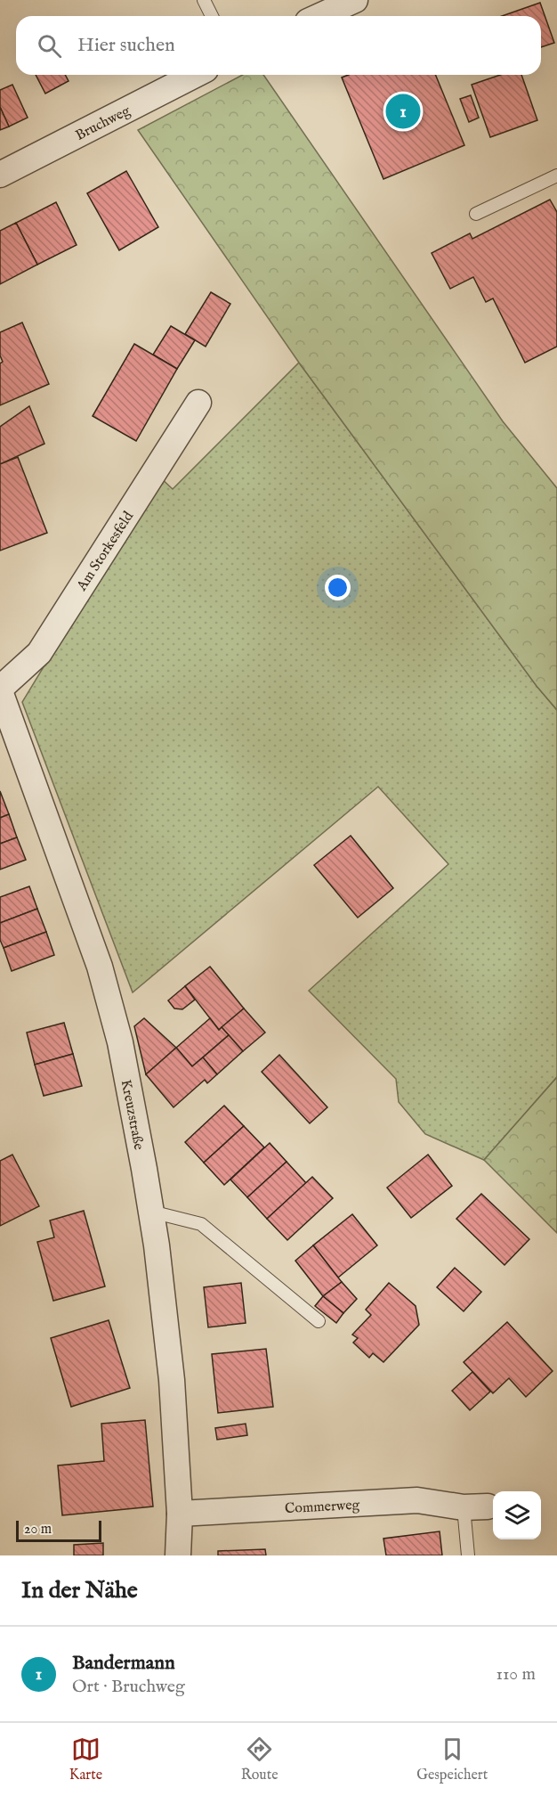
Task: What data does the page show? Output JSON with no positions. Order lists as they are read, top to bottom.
{
  "streets": {
    "street": [
      "Bruchweg",
      "Am Storkesfeld",
      "Kreuzstraße",
      "Commerweg"
    ]
  },
  "crossings": [
    ["Am Storkesfeld", "Kreuzstraße"],
    ["Kreuzstraße", "Commerweg"]
  ],
  "scale_bar": "20 m",
  "page": {
    "search": "Hier suchen",
    "pins": "1",
    "scale": "20 m",
    "heading": "In der Nähe",
    "list": [
      {
        "mark": "1",
        "name": "Bandermann",
        "note": "Ort · Bruchweg",
        "value": "110 m"
      }
    ],
    "nav": ["Karte", "Route", "Gespeichert"]
  }
}
